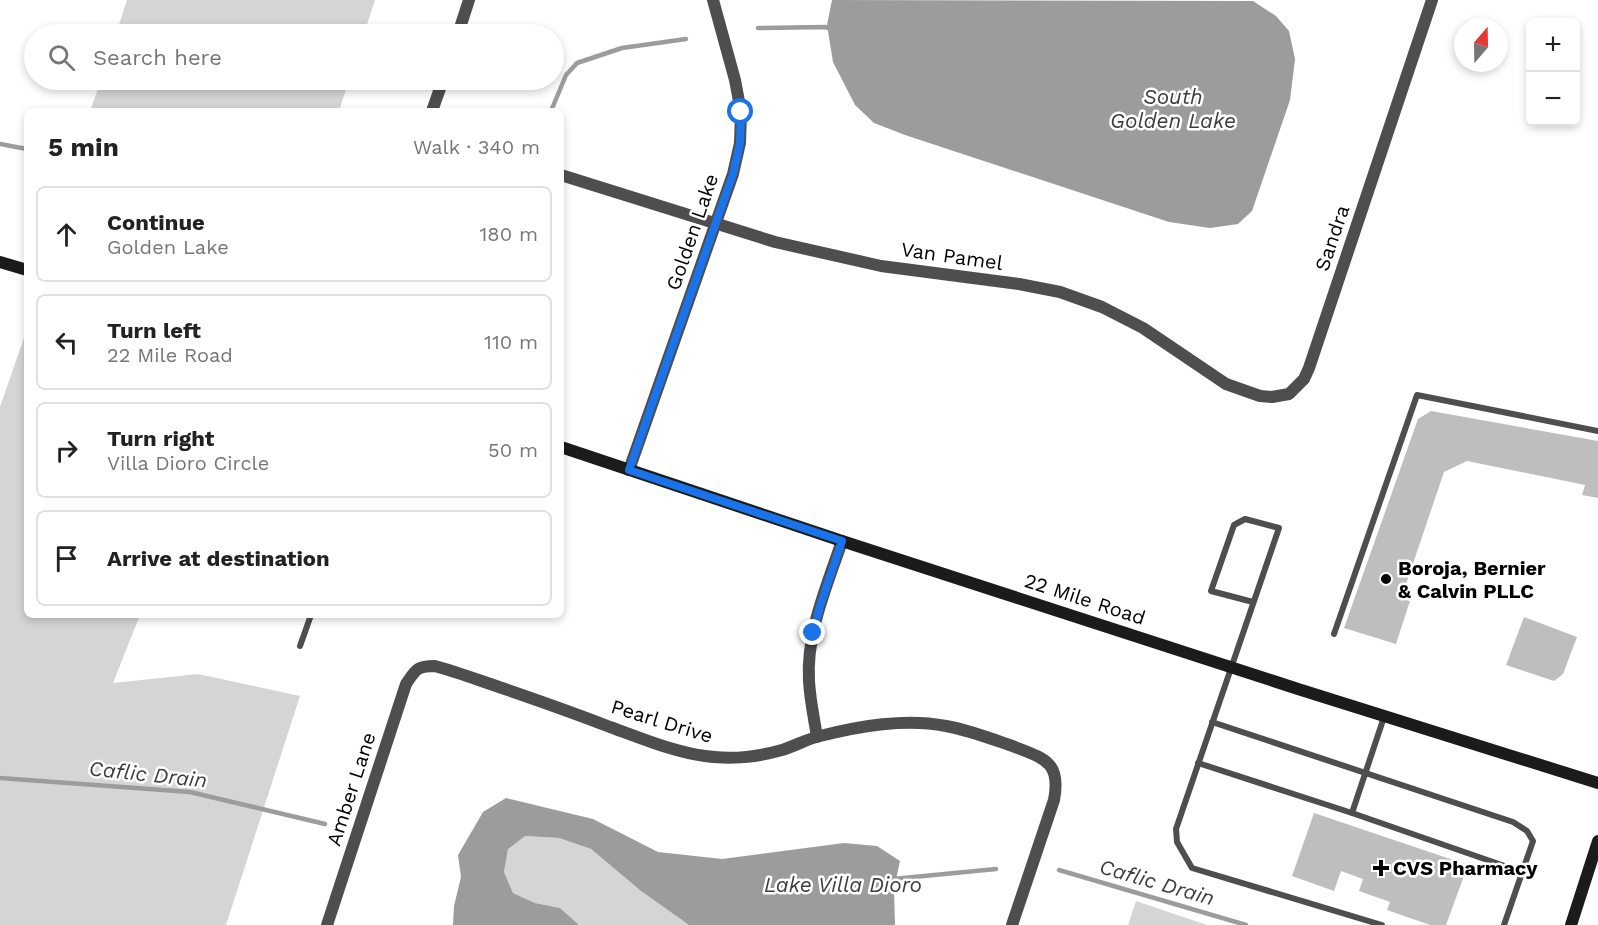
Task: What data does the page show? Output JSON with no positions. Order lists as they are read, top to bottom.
{
  "streets": {
    "street": [
      "Golden Lake",
      "Sandra",
      "Van Pamel",
      "22 Mile Road",
      "Pearl Drive",
      "Amber Lane"
    ]
  },
  "crossings": [
    ["Golden Lake", "Van Pamel"],
    ["Golden Lake", "22 Mile Road"],
    ["Sandra", "Van Pamel"],
    ["Pearl Drive", "Amber Lane"]
  ],
  "water": ["South Golden Lake", "Caflic Drain", "Lake Villa Dioro"],
  "places": {
    "other": ["Boroja, Bernier & Calvin PLLC"],
    "health": ["CVS Pharmacy"]
  },
  "north": "top",
  "page": {
    "map_buttons": ["+", "−"],
    "search": "Search here",
    "heading": ["5 min", "Walk · 340 m"],
    "list": [
      ["Continue", "Golden Lake", "180 m"],
      ["Turn left", "22 Mile Road", "110 m"],
      ["Turn right", "Villa Dioro Circle", "50 m"],
      "Arrive at destination"
    ]
  }
}
